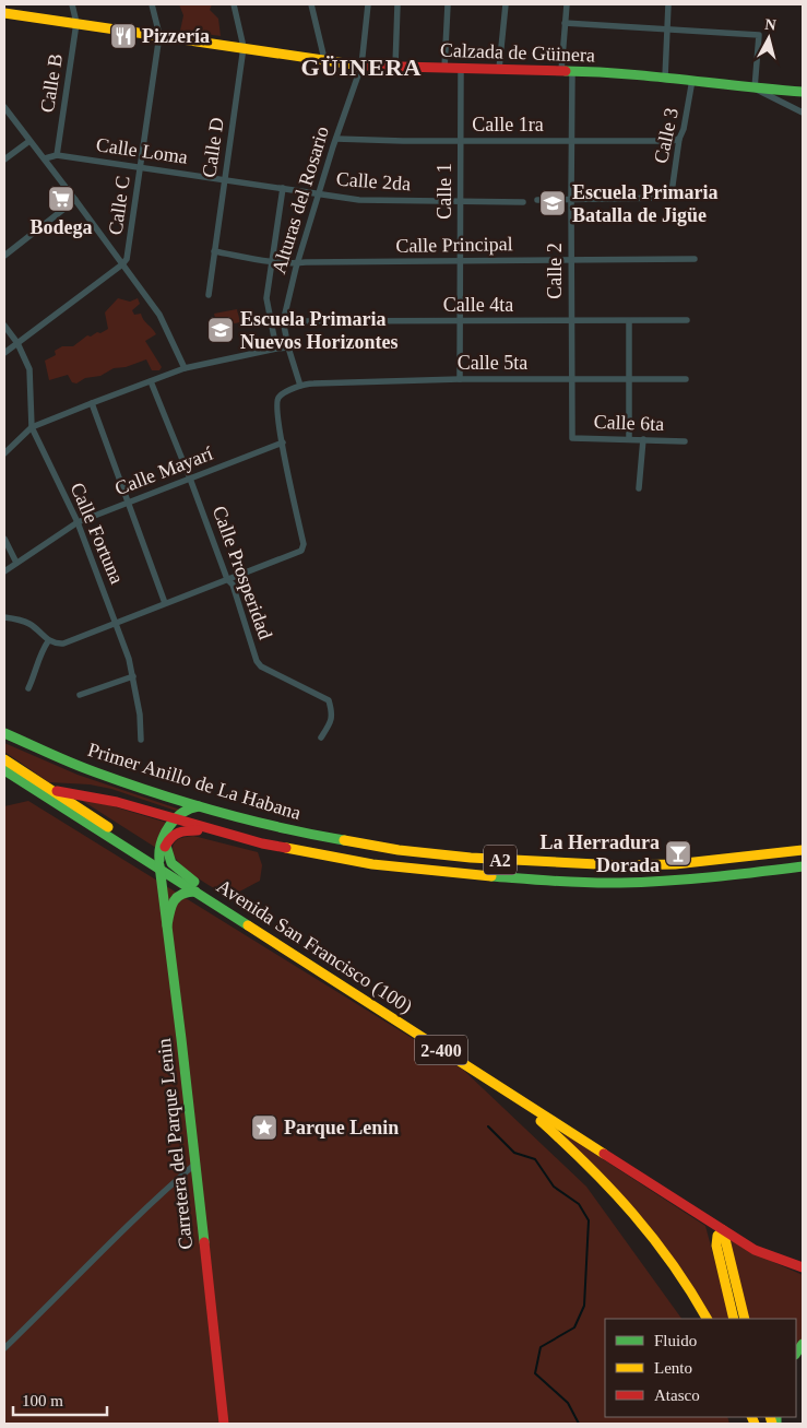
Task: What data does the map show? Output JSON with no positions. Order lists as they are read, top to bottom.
{
  "streets": {
    "main road": [
      "Calzada de Güinera",
      "Primer Anillo de La Habana",
      "A2",
      "Avenida San Francisco (100)",
      "2-400",
      "Carretera del Parque Lenin"
    ],
    "street": [
      "Calle B",
      "Calle 1ra",
      "Calle 3",
      "Calle D",
      "Calle Loma",
      "Calle 2da",
      "Calle 1",
      "Alturas del Rosario",
      "Calle C",
      "Calle Principal",
      "Calle 2",
      "Calle 4ta",
      "Calle 5ta",
      "Calle 6ta",
      "Calle Mayarí",
      "Calle Fortuna",
      "Calle Prosperidad"
    ]
  },
  "crossings": [
    ["Calzada de Güinera", "Calle B"],
    ["Calzada de Güinera", "Calle 3"],
    ["Calzada de Güinera", "Calle D"],
    ["Calzada de Güinera", "Calle 1"],
    ["Calzada de Güinera", "Alturas del Rosario"],
    ["Calzada de Güinera", "Calle C"],
    ["Calzada de Güinera", "Calle 2"],
    ["Calle B", "Calle Loma"],
    ["Calle 1ra", "Calle 3"],
    ["Calle 1ra", "Calle 1"],
    ["Calle 1ra", "Alturas del Rosario"],
    ["Calle 1ra", "Calle 2"],
    ["Calle 3", "Calle 2"],
    ["Calle D", "Calle Loma"],
    ["Calle D", "Calle Principal"],
    ["Calle Loma", "Calle 2da"],
    ["Calle Loma", "Alturas del Rosario"],
    ["Calle Loma", "Calle C"],
    ["Calle 2da", "Calle 1"],
    ["Calle 2da", "Alturas del Rosario"],
    ["Calle 1", "Calle Principal"],
    ["Calle 1", "Calle 4ta"],
    ["Calle 1", "Calle 5ta"],
    ["Alturas del Rosario", "Calle Principal"],
    ["Alturas del Rosario", "Calle 4ta"],
    ["Alturas del Rosario", "Calle 5ta"],
    ["Calle C", "Calle Fortuna"],
    ["Calle Principal", "Calle 2"],
    ["Calle 2", "Calle 4ta"],
    ["Calle 2", "Calle 5ta"],
    ["Calle 2", "Calle 6ta"],
    ["Calle Mayarí", "Calle Fortuna"],
    ["Calle Mayarí", "Calle Prosperidad"],
    ["Primer Anillo de La Habana", "A2"],
    ["A2", "Avenida San Francisco (100)"],
    ["A2", "2-400"],
    ["Avenida San Francisco (100)", "2-400"],
    ["Avenida San Francisco (100)", "Carretera del Parque Lenin"]
  ],
  "districts": ["GÜINERA"],
  "places": {
    "restaurant": ["Pizzería"],
    "supermarket": ["Bodega"],
    "school or university": ["Escuela Primaria Batalla de Jigüe", "Escuela Primaria Nuevos Horizontes"],
    "bar": ["La Herradura Dorada"],
    "place": ["Parque Lenin"]
  },
  "legend": ["Fluido", "Lento", "Atasco"],
  "scale_bar": "100 m",
  "north": "top"
}
